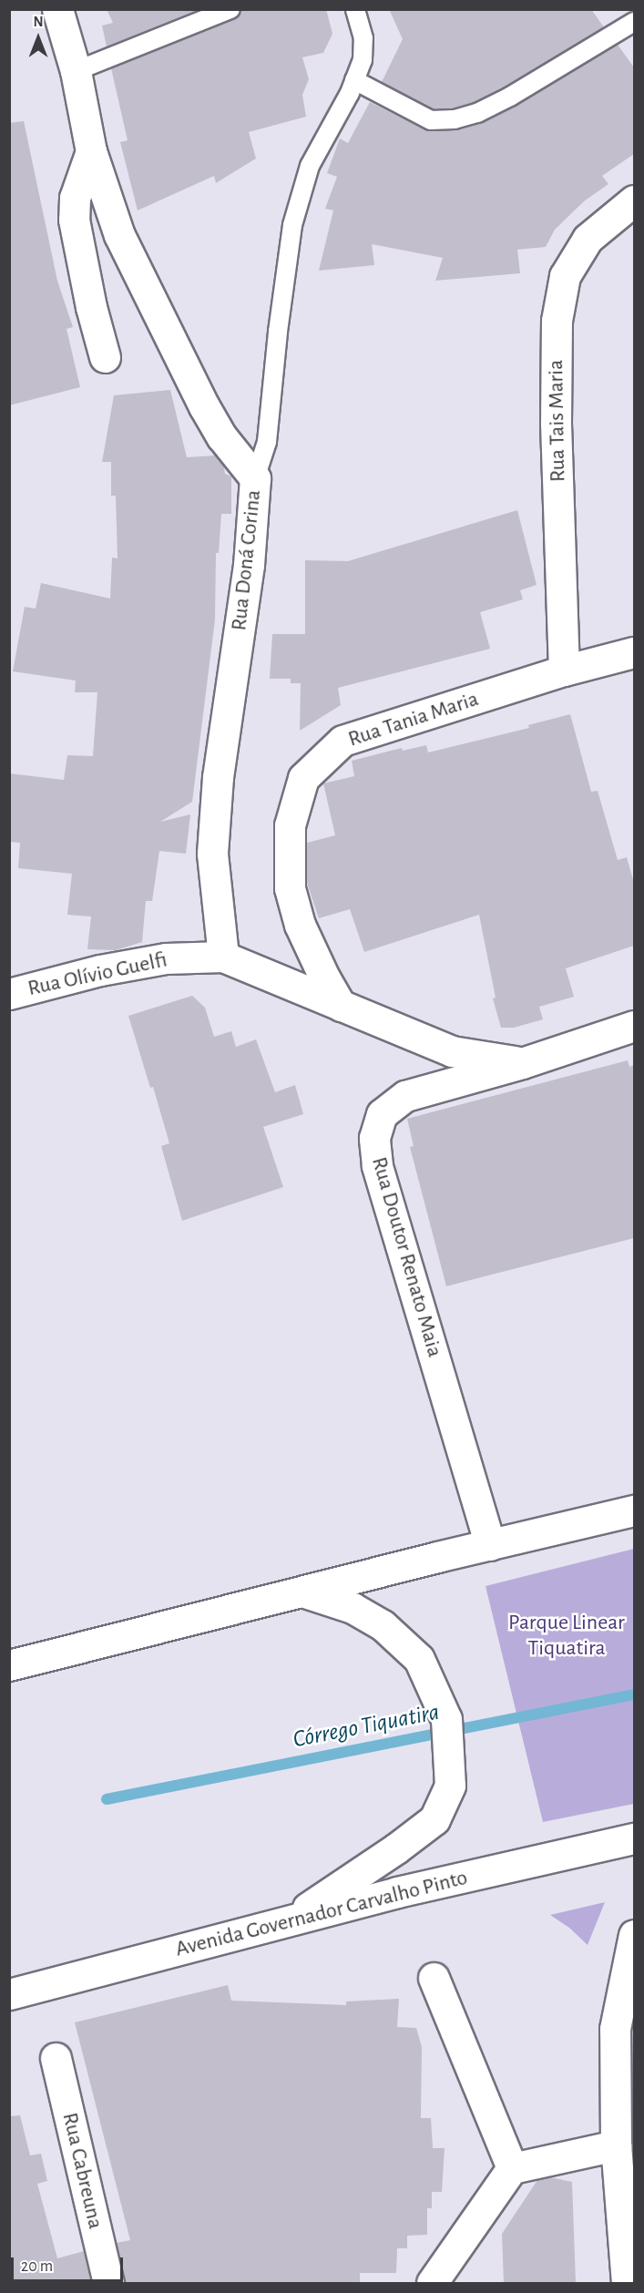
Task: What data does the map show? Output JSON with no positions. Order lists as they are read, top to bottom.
{
  "streets": {
    "street": [
      "Rua Tais Maria",
      "Rua Doná Corina",
      "Rua Tania Maria",
      "Rua Olívio Guelfi",
      "Rua Doutor Renato Maia",
      "Avenida Governador Carvalho Pinto",
      "Rua Cabreuna"
    ]
  },
  "crossings": [
    ["Rua Tais Maria", "Rua Tania Maria"],
    ["Rua Doná Corina", "Rua Olívio Guelfi"],
    ["Rua Tania Maria", "Rua Olívio Guelfi"]
  ],
  "water": ["Córrego Tiquatira"],
  "parks": ["Parque Linear Tiquatira"],
  "scale_bar": "20 m",
  "north": "top"
}
